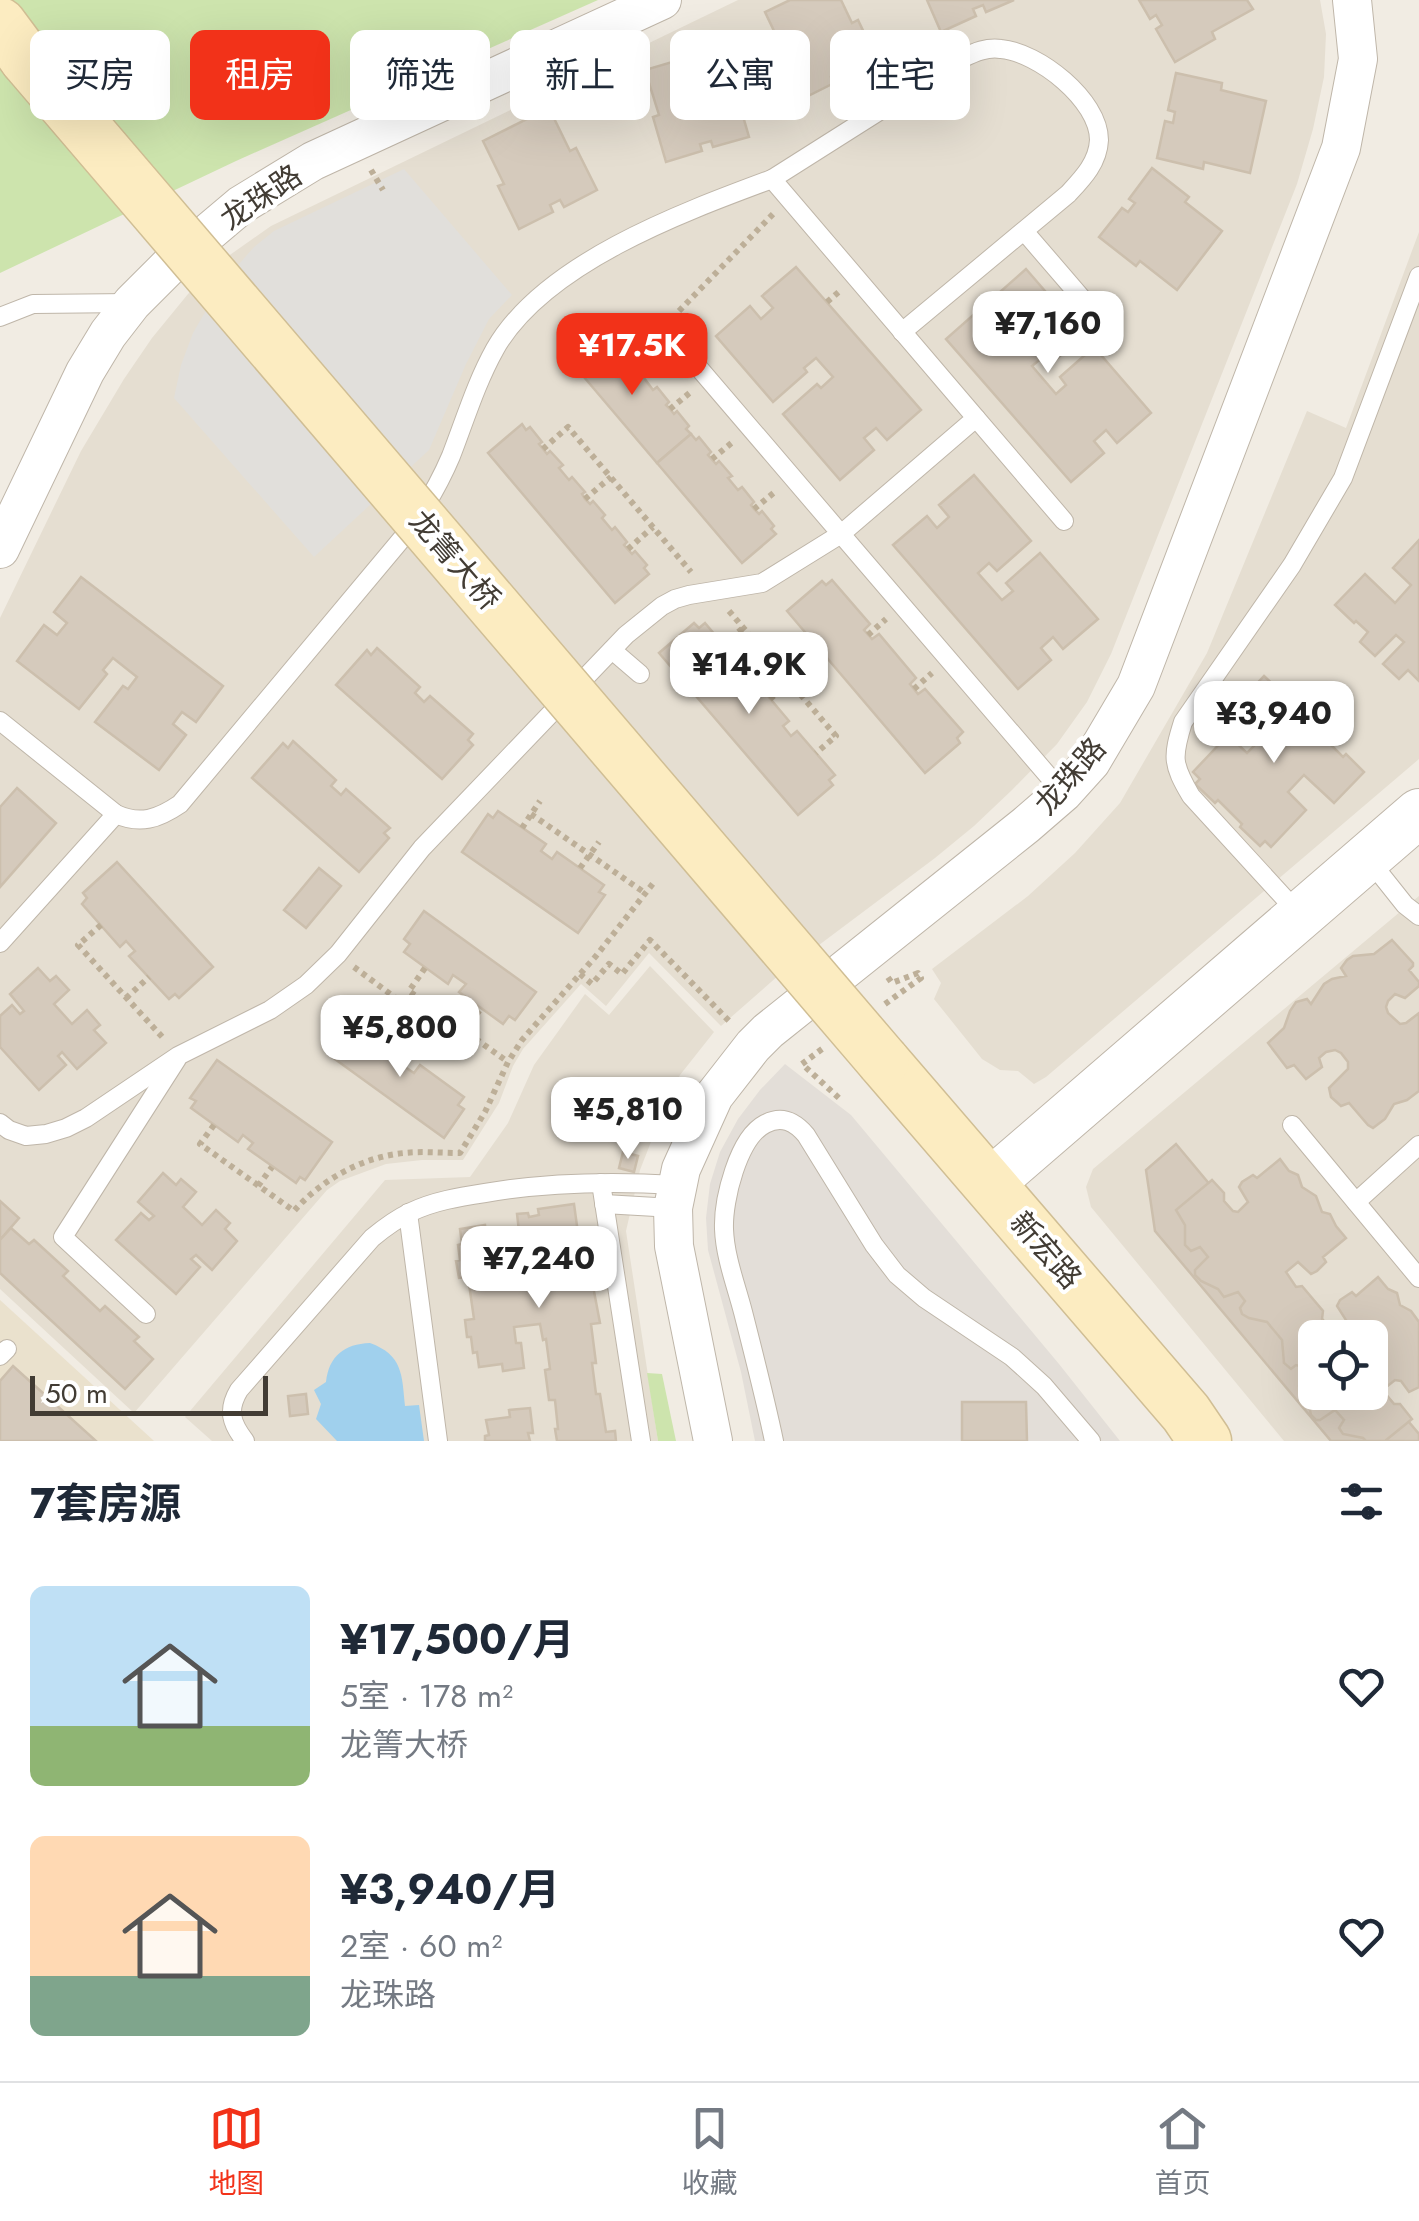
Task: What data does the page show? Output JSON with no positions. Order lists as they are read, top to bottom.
{
  "streets": {
    "main road": ["龙箐大桥", "新宏路"],
    "street": ["龙珠路"]
  },
  "crossings": [
    ["龙箐大桥", "新宏路"]
  ],
  "scale_bar": "50 m",
  "page": {
    "chip": [
      "买房",
      "租房",
      "筛选",
      "新上",
      "公寓",
      "住宅"
    ],
    "price": [
      "¥7,160",
      "¥17.5K",
      "¥14.9K",
      "¥3,940",
      "¥5,800",
      "¥5,810",
      "¥7,240"
    ],
    "scale": "50 m",
    "heading": "7套房源",
    "list": [
      {
        "name": "¥17,500/月",
        "note": "5室 · 178 m² · 龙箐大桥"
      },
      {
        "name": "¥3,940/月",
        "note": "2室 · 60 m² · 龙珠路"
      }
    ],
    "tabs": ["地图", "收藏", "首页"]
  }
}
